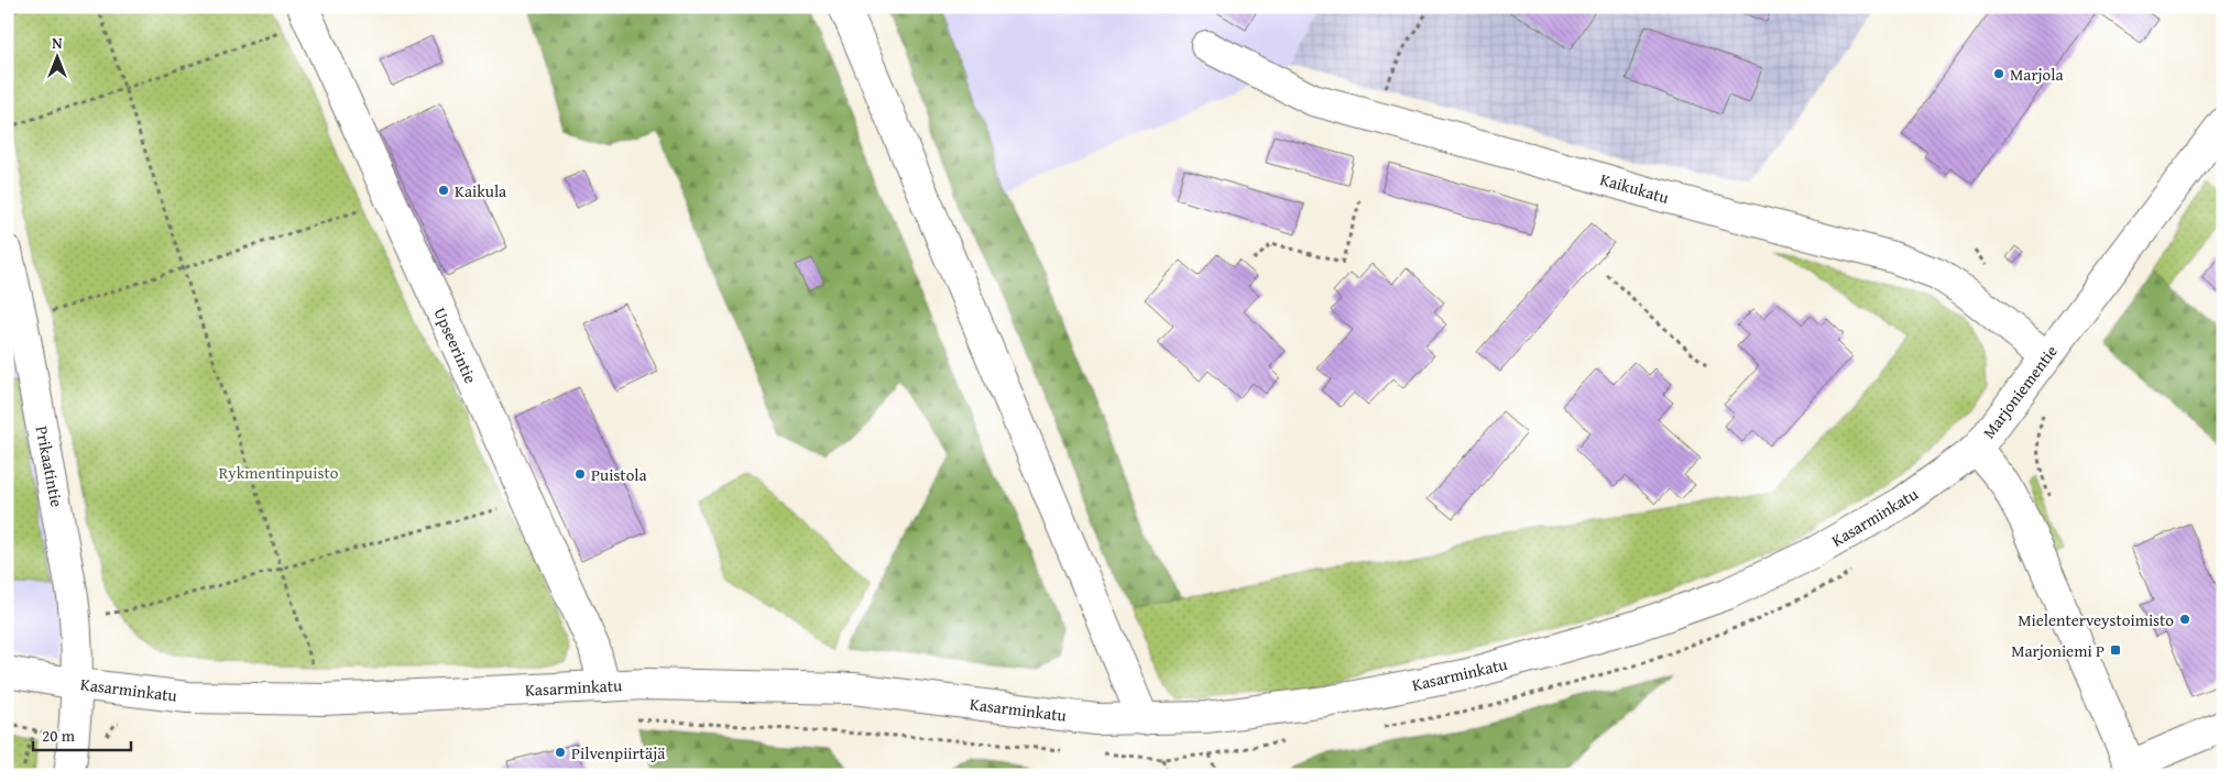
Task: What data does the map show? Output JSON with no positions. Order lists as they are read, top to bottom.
{
  "streets": {
    "street": [
      "Kaikukatu",
      "Upseerintie",
      "Marjoniementie",
      "Prikaatintie",
      "Kasarminkatu"
    ]
  },
  "crossings": [
    ["Kaikukatu", "Marjoniementie"],
    ["Upseerintie", "Kasarminkatu"],
    ["Marjoniementie", "Kasarminkatu"],
    ["Prikaatintie", "Kasarminkatu"]
  ],
  "parks": ["Rykmentinpuisto"],
  "places": {
    "other": [
      "Marjola",
      "Kaikula",
      "Puistola",
      "Mielenterveystoimisto",
      "Pilvenpiirtäjä"
    ],
    "transit": ["Marjoniemi P"]
  },
  "scale_bar": "20 m",
  "north": "top"
}
